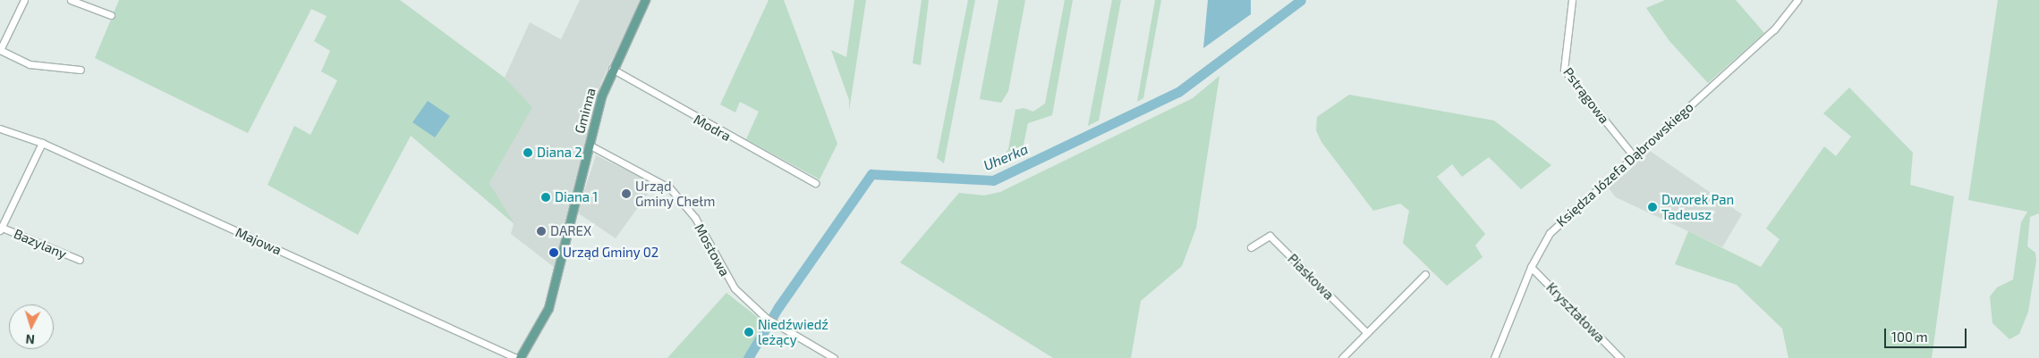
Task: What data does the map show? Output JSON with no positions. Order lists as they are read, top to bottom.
{
  "streets": {
    "main road": ["Gminna"],
    "street": [
      "Pstrągowa",
      "Modra",
      "Księdza Józefa Dąbrowskiego",
      "Majowa",
      "Bazylany",
      "Mostowa",
      "Piaskowa",
      "Kryształowa"
    ]
  },
  "crossings": [
    ["Pstrągowa", "Księdza Józefa Dąbrowskiego"],
    ["Gminna", "Modra"],
    ["Gminna", "Majowa"],
    ["Gminna", "Mostowa"],
    ["Księdza Józefa Dąbrowskiego", "Kryształowa"],
    ["Majowa", "Bazylany"]
  ],
  "water": ["Uherka"],
  "places": [
    "Diana 2",
    "Urząd Gminy Chełm",
    "Diana 1",
    "Dworek Pan Tadeusz",
    "DAREX",
    "Urząd Gminy 02",
    "Niedźwiedź leżący"
  ],
  "scale_bar": "100 m",
  "north": "bottom"
}
